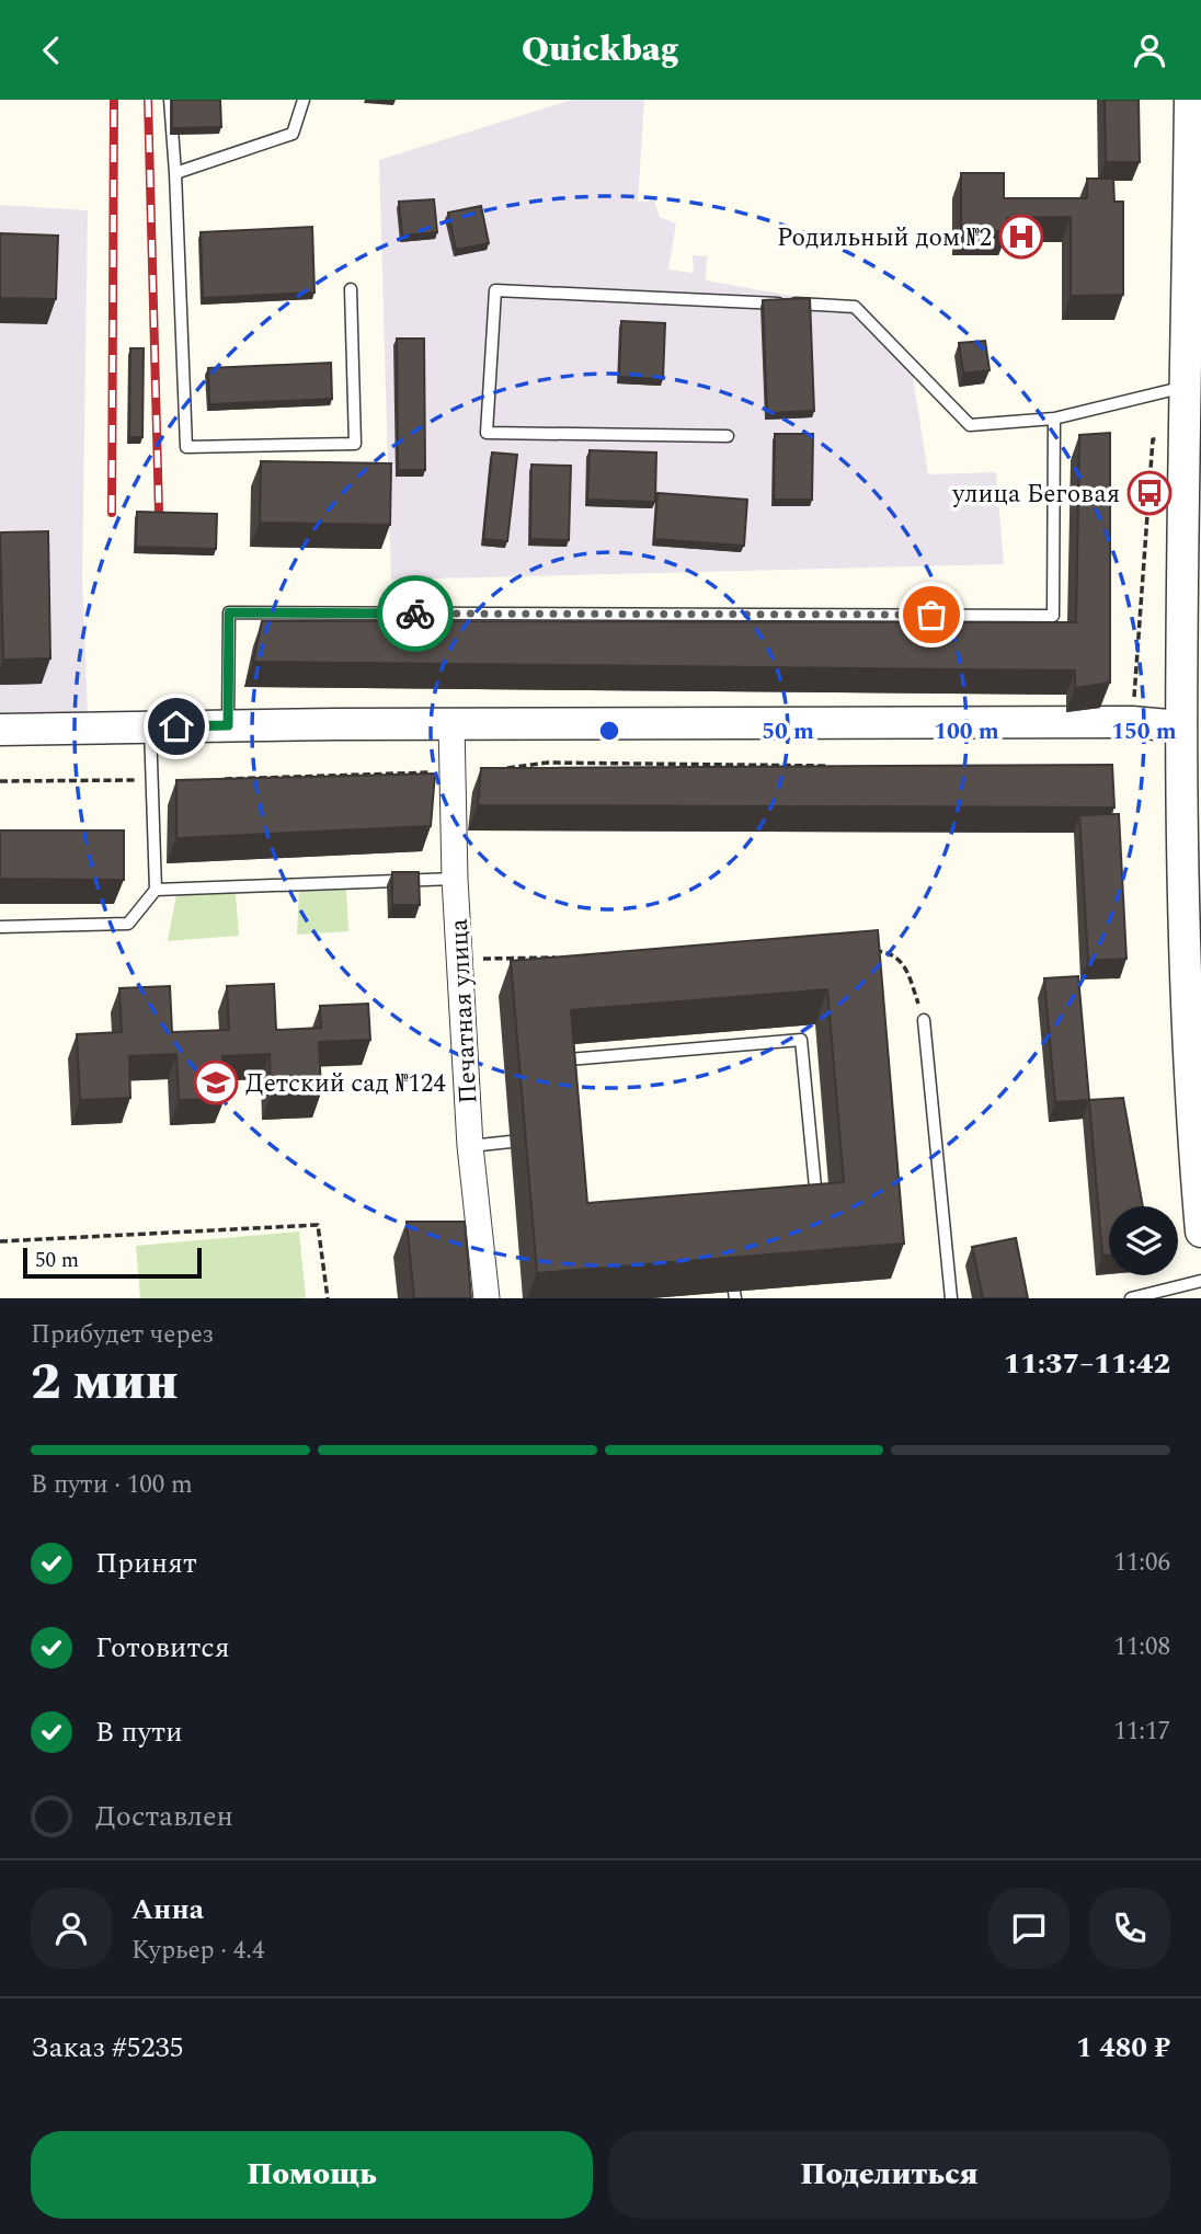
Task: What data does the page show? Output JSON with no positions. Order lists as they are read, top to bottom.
{
  "streets": {
    "street": ["Печатная улица"]
  },
  "places": {
    "hospital": ["Родильный дом №2"],
    "bus stop": ["улица Беговая"],
    "school or university": ["Детский сад №124"]
  },
  "scale_bar": "50 m",
  "page": {
    "header": "Quickbag",
    "scale": "50 m",
    "heading": ["2 мин", "Прибудет через", "11:37–11:42"],
    "panel": [
      "Анна",
      "Курьер · 4.4",
      "Заказ #5235",
      "1 480 ₽"
    ],
    "bar": "В пути · 100 m",
    "list": [
      ["Принят", "11:06"],
      ["Готовится", "11:08"],
      ["В пути", "11:17"],
      "Доставлен"
    ],
    "buttons": ["Помощь", "Поделиться"]
  },
  "rings": ["50 m", "100 m", "150 m"]
}
